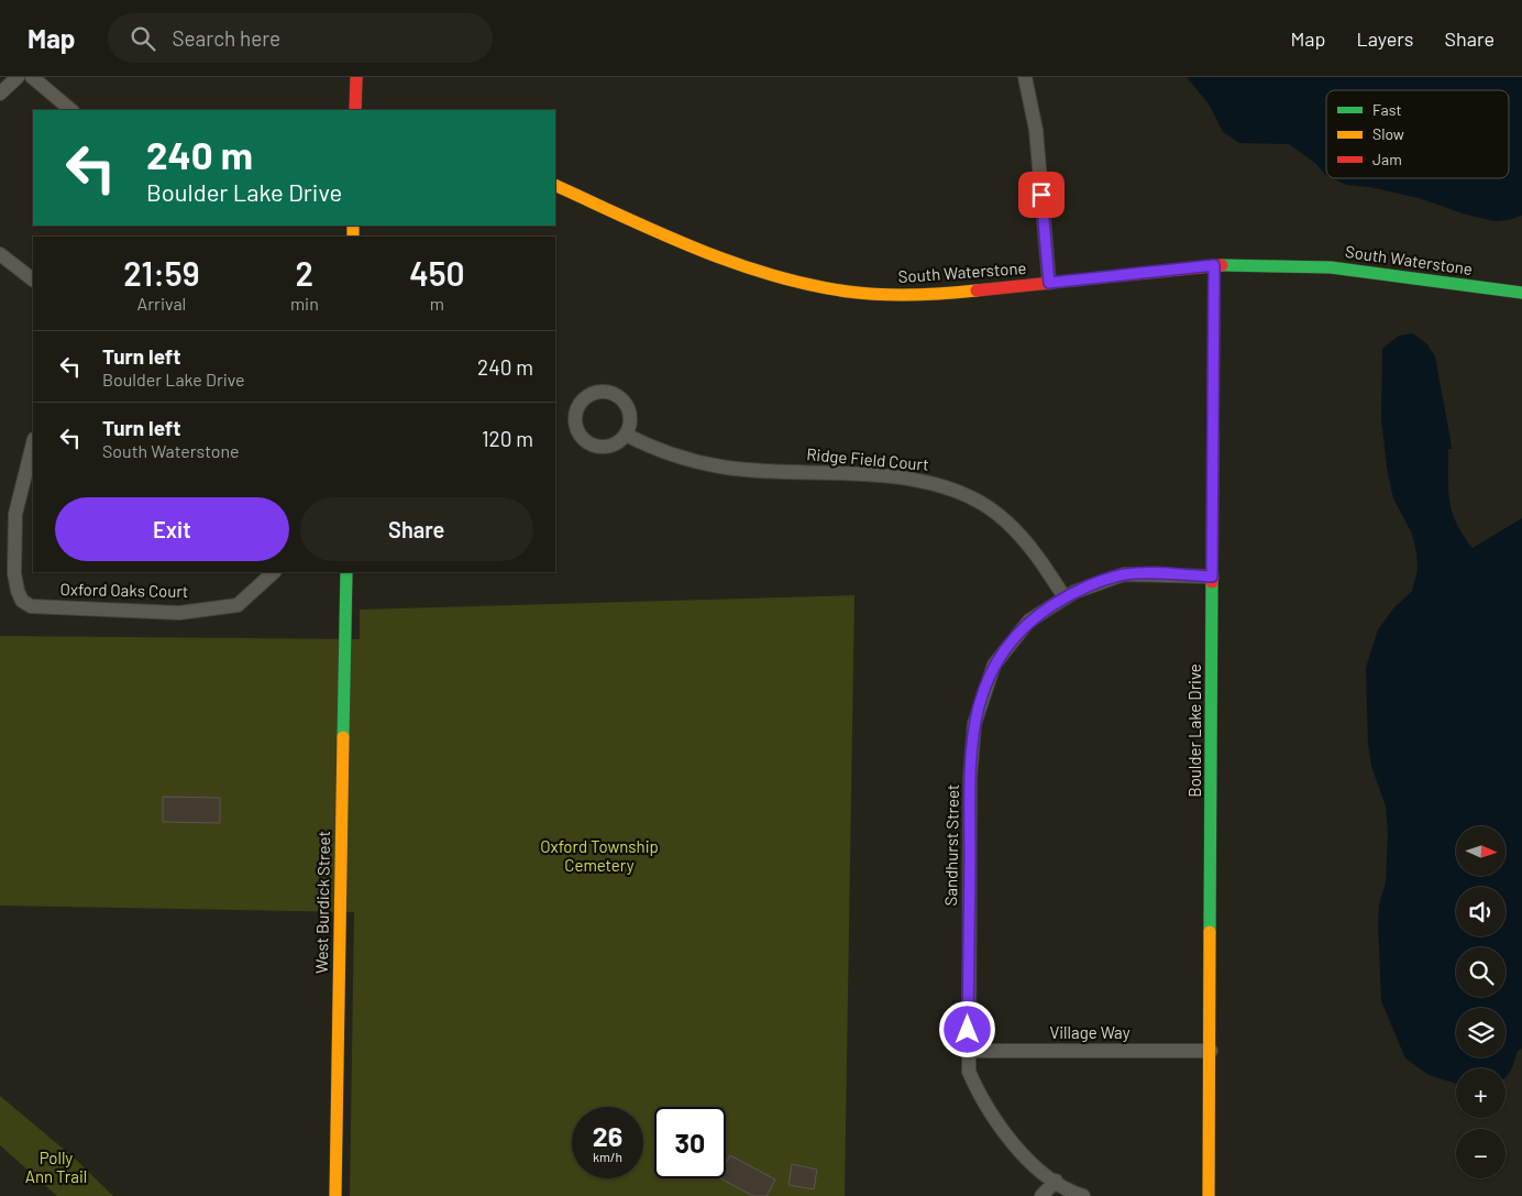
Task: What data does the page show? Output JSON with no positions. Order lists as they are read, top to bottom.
{
  "streets": {
    "street": [
      "South Waterstone",
      "Ridge Field Court",
      "Oxford Oaks Court",
      "Boulder Lake Drive",
      "Sandhurst Street",
      "West Burdick Street",
      "Village Way"
    ]
  },
  "crossings": [
    ["South Waterstone", "Boulder Lake Drive"],
    ["Ridge Field Court", "Sandhurst Street"],
    ["Boulder Lake Drive", "Sandhurst Street"],
    ["Boulder Lake Drive", "Village Way"],
    ["Sandhurst Street", "Village Way"]
  ],
  "parks": ["Oxford Township Cemetery", "Polly Ann Trail"],
  "legend": ["Fast", "Slow", "Jam"],
  "north": "right",
  "page": {
    "header": "Map",
    "search": "Search here",
    "nav": ["Map", "Layers", "Share"],
    "turn": ["240 m", "Boulder Lake Drive"],
    "eta": [
      "21:59",
      "Arrival",
      "2",
      "min",
      "450",
      "m"
    ],
    "list": [
      {
        "name": "Turn left",
        "note": "Boulder Lake Drive",
        "value": "240 m"
      },
      {
        "name": "Turn left",
        "note": "South Waterstone",
        "value": "120 m"
      }
    ],
    "buttons": ["Exit", "Share"],
    "map_buttons": ["+", "−"],
    "speed": "26 km/h",
    "limit": "30"
  }
}
